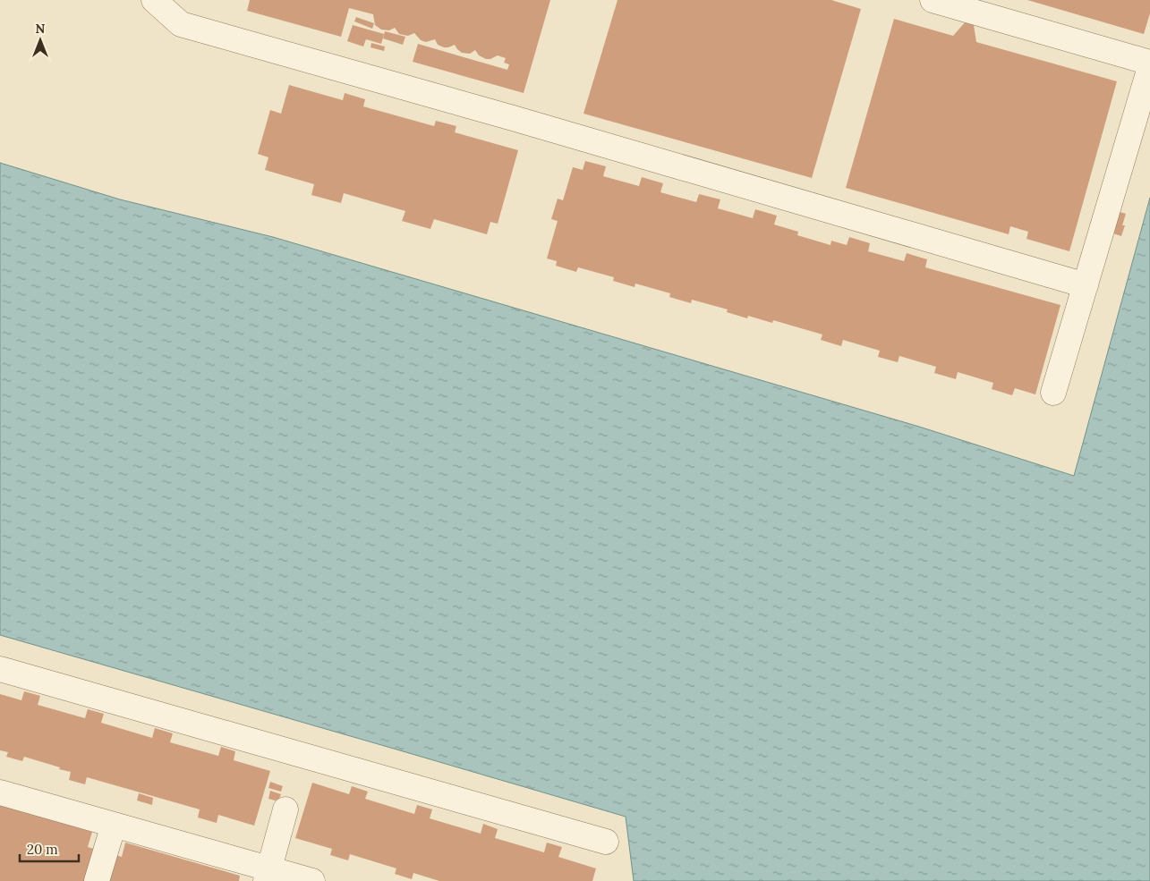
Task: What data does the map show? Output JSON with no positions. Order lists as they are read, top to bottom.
{
  "scale_bar": "20 m",
  "north": "top"
}
